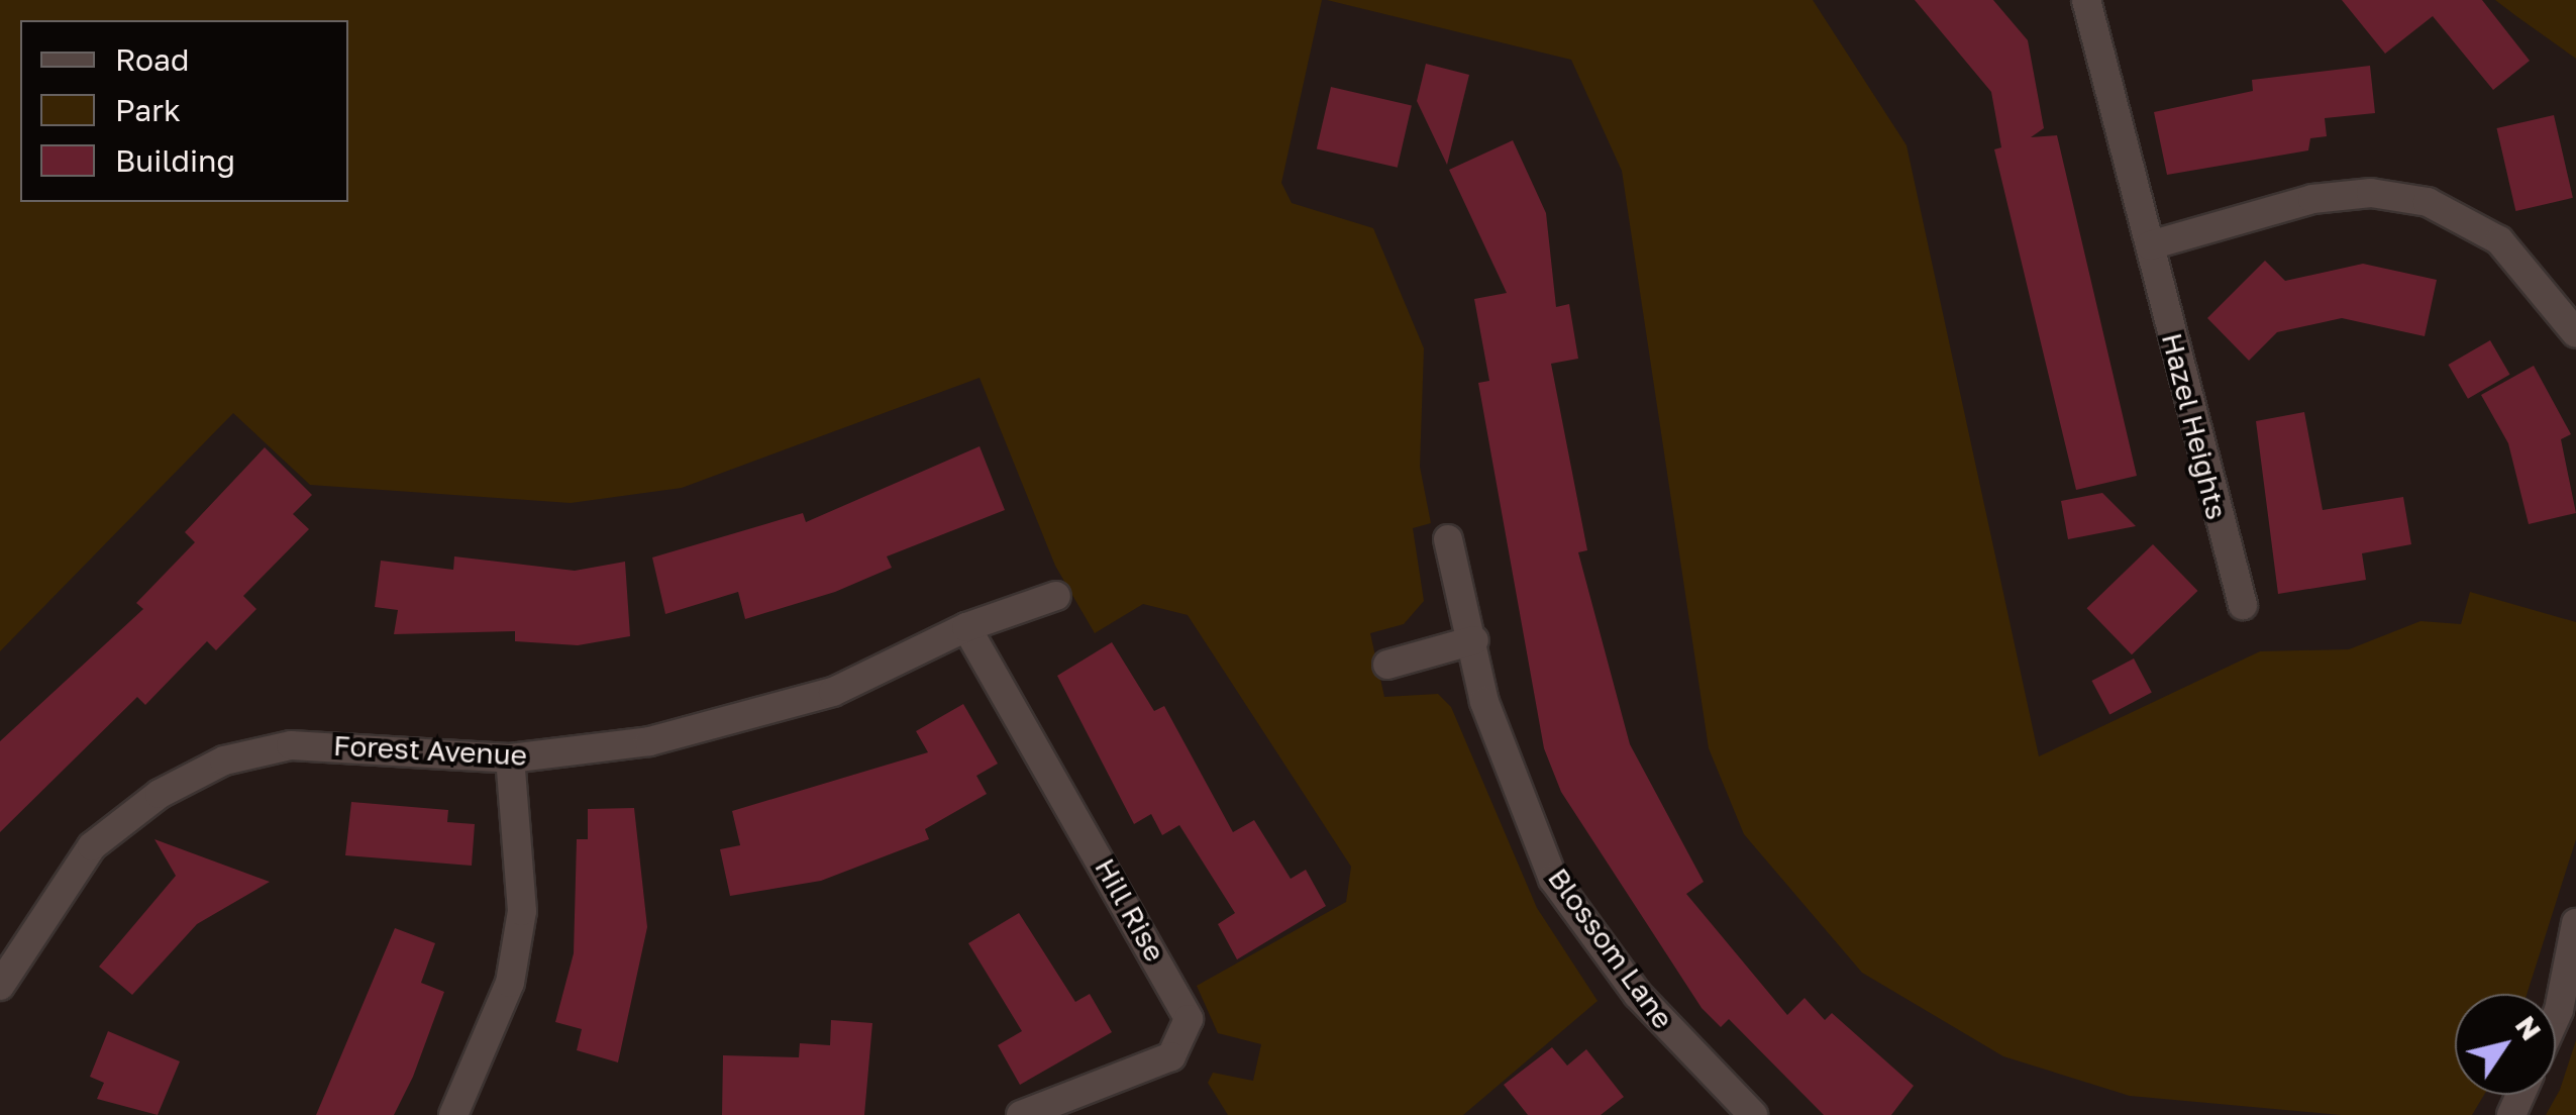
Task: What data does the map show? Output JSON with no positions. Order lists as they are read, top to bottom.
{
  "streets": {
    "street": [
      "Hazel Heights",
      "Forest Avenue",
      "Hill Rise",
      "Blossom Lane"
    ]
  },
  "crossings": [
    ["Forest Avenue", "Hill Rise"]
  ],
  "legend": ["Road", "Park", "Building"],
  "north": "top right"
}
